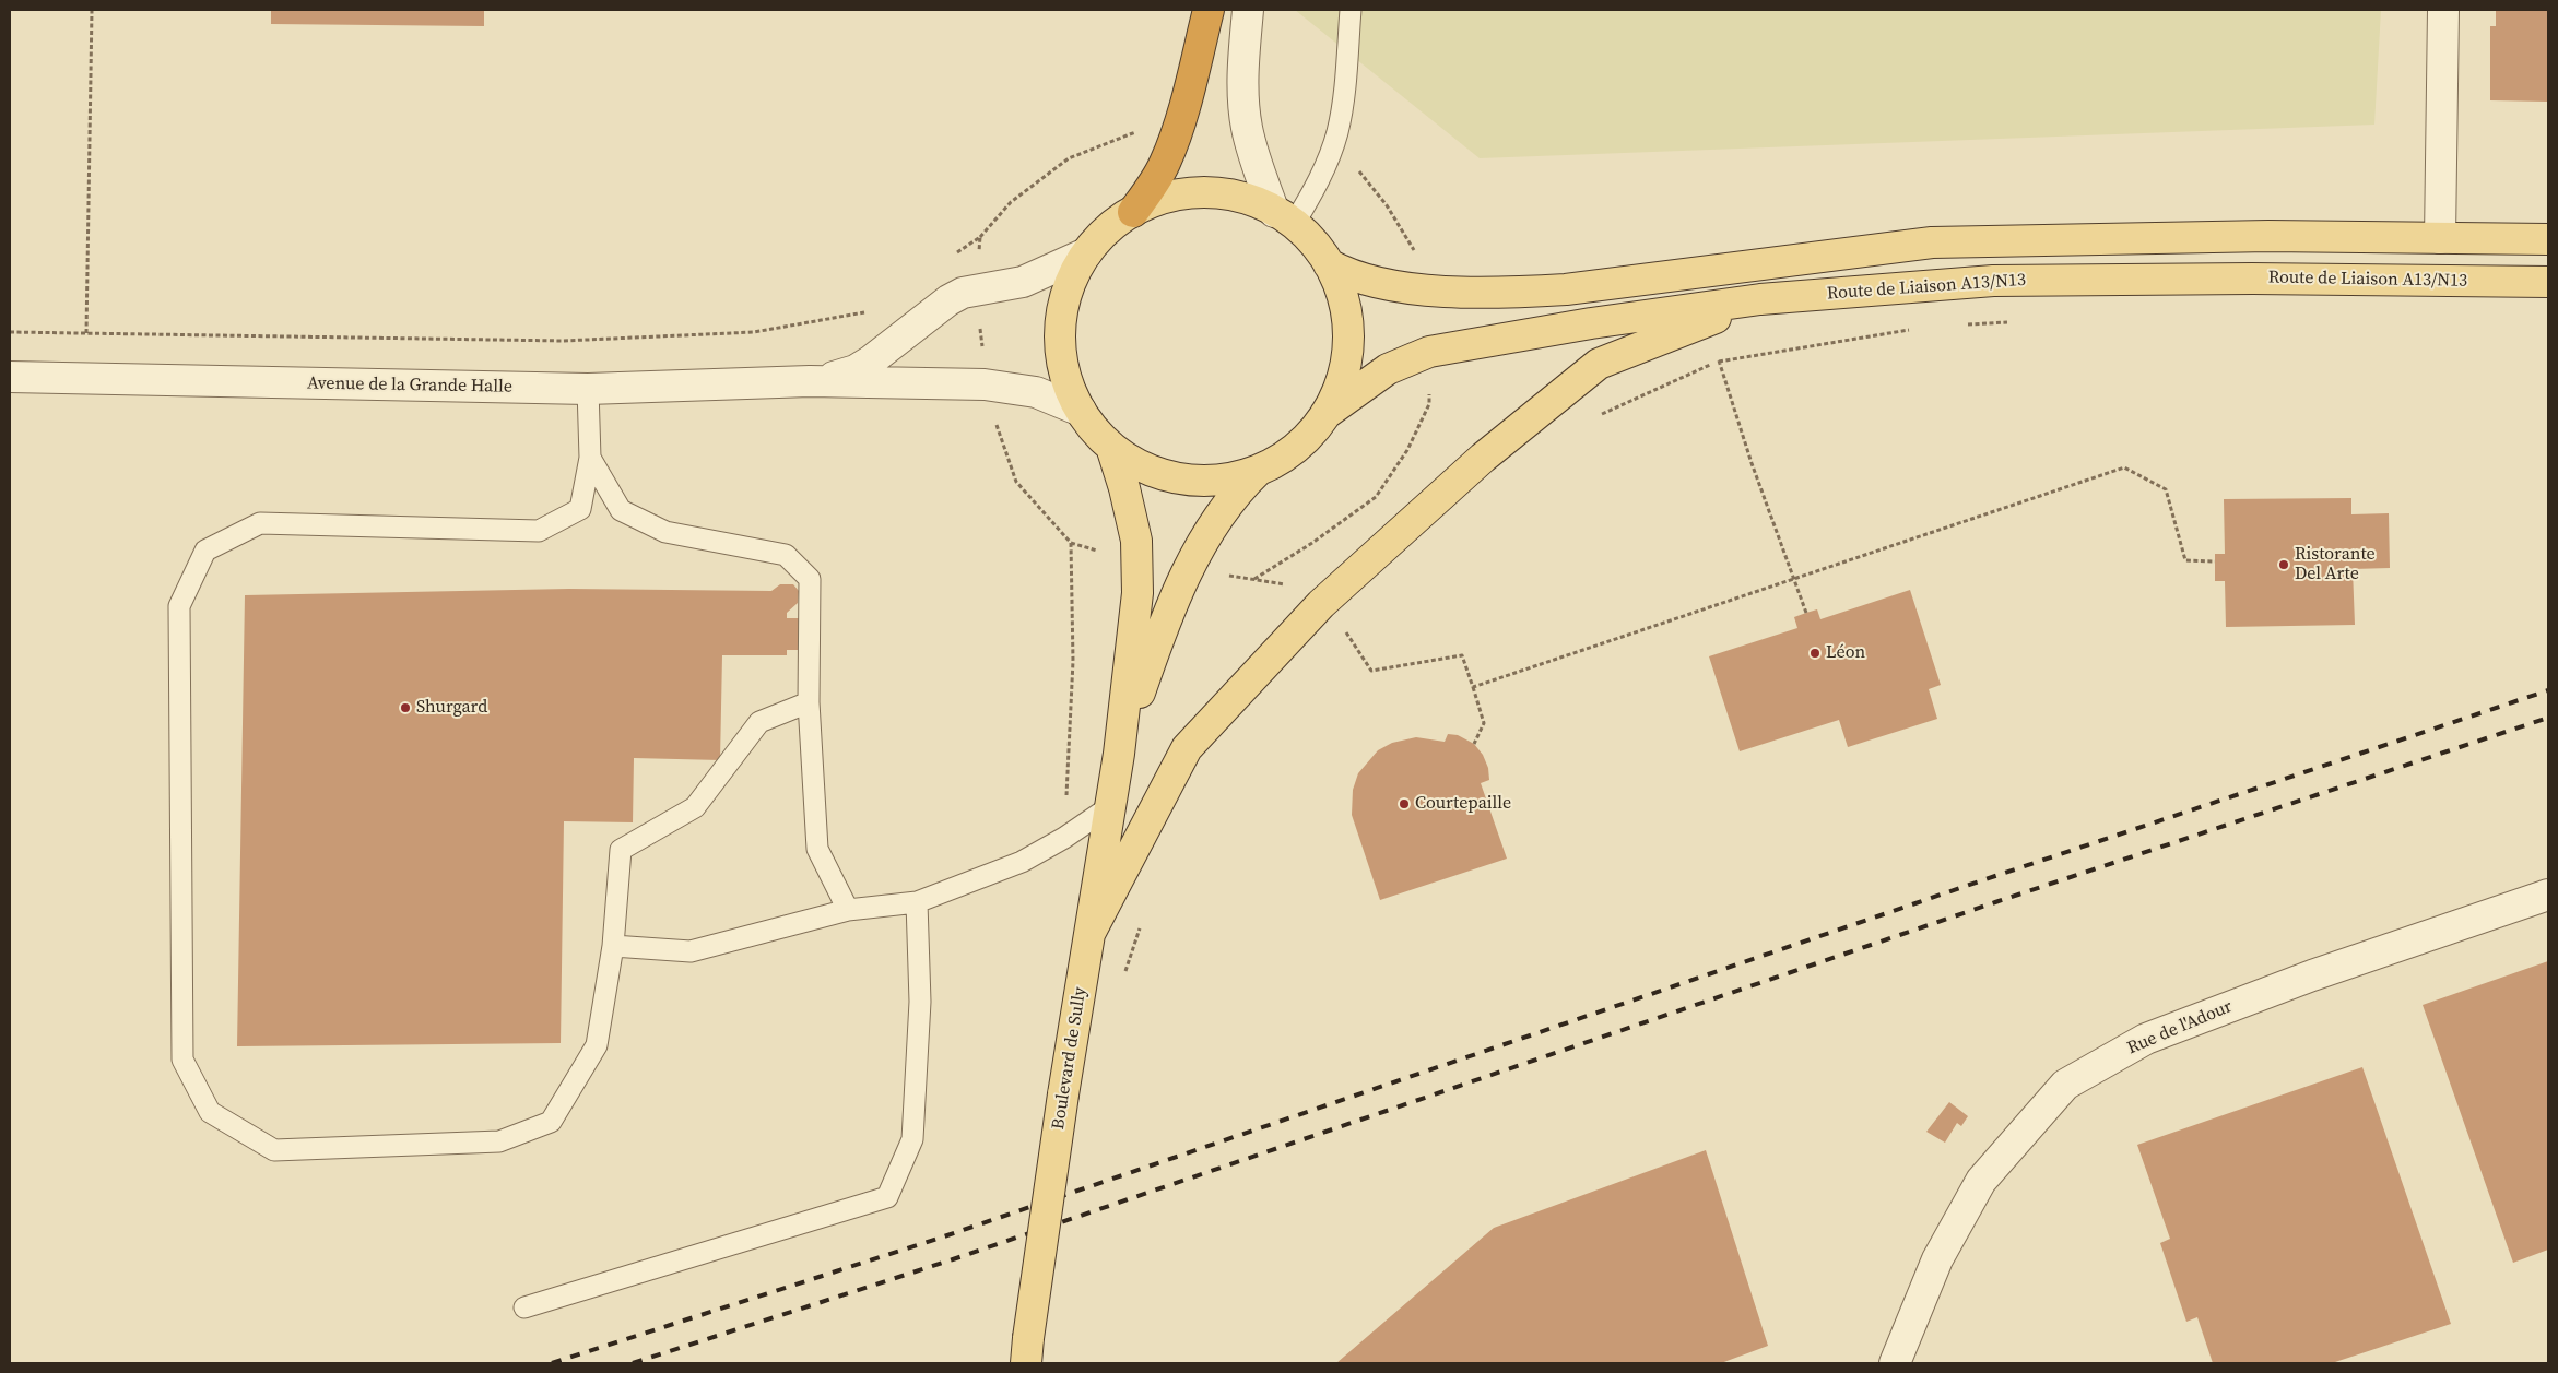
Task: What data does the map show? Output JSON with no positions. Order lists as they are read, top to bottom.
{
  "streets": {
    "main road": ["Route de Liaison A13/N13", "Boulevard de Sully"],
    "street": ["Avenue de la Grande Halle", "Rue de l'Adour"]
  },
  "places": [
    "Ristorante Del Arte",
    "Léon",
    "Shurgard",
    "Courtepaille"
  ]
}
